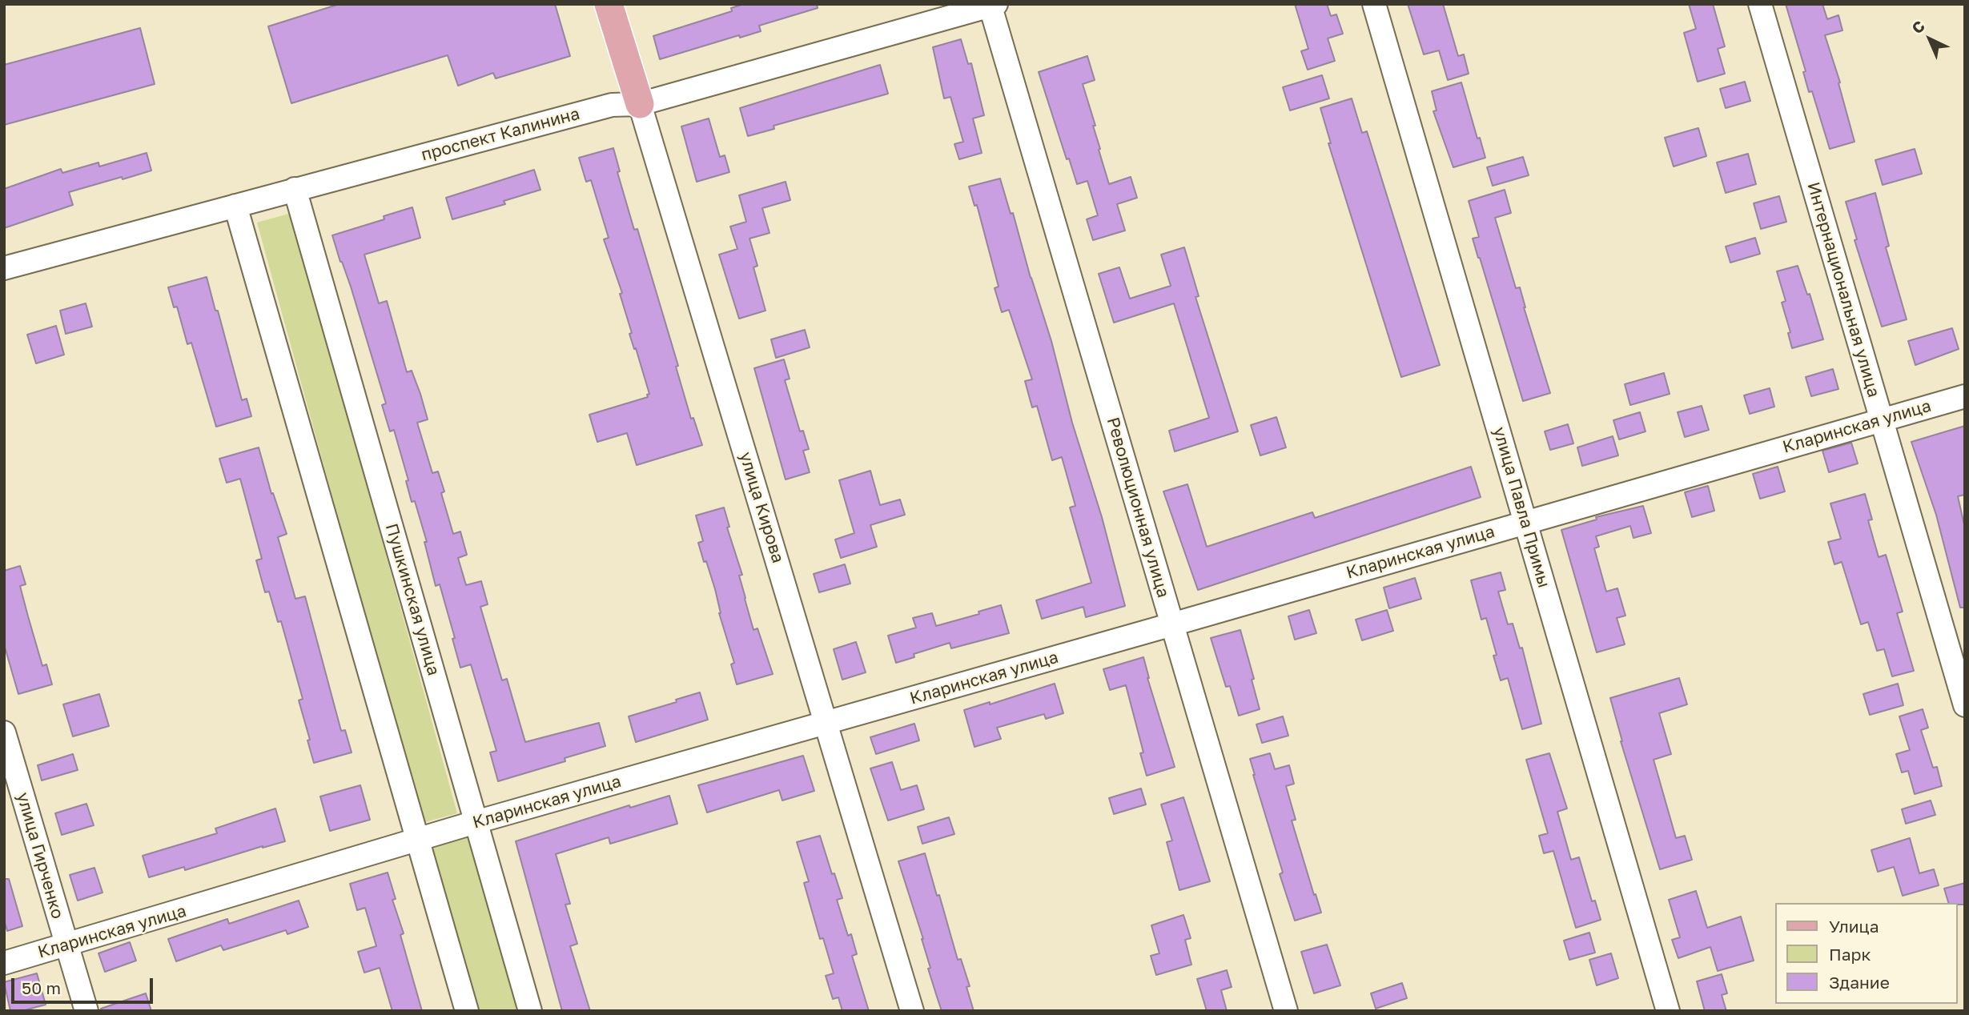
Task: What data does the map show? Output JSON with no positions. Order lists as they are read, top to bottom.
{
  "streets": {
    "main road": ["улица Кирова"],
    "street": [
      "проспект Калинина",
      "Интернациональная улица",
      "Кларинская улица",
      "Революционная улица",
      "улица Павла Примы",
      "Пушкинская улица",
      "улица Гирченко"
    ]
  },
  "crossings": [
    ["проспект Калинина", "улица Кирова"],
    ["проспект Калинина", "Революционная улица"],
    ["проспект Калинина", "Пушкинская улица"],
    ["Интернациональная улица", "Кларинская улица"],
    ["Кларинская улица", "улица Кирова"],
    ["Кларинская улица", "Революционная улица"],
    ["Кларинская улица", "улица Павла Примы"],
    ["Кларинская улица", "Пушкинская улица"],
    ["Кларинская улица", "улица Гирченко"]
  ],
  "legend": ["Улица", "Парк", "Здание"],
  "scale_bar": "50 m",
  "north": "top left"
}
